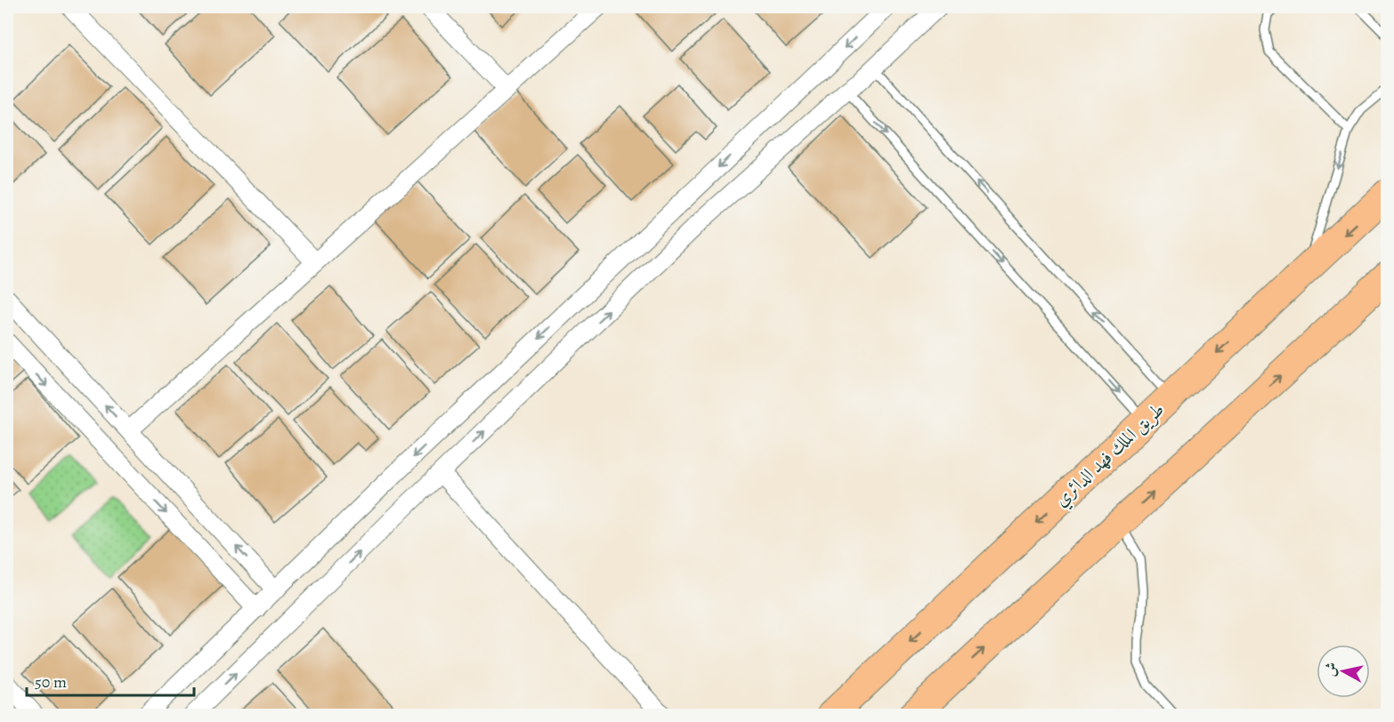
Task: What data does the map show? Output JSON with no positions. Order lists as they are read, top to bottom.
{
  "streets": {
    "highway": ["طريق الملك فهد الدائري"]
  },
  "scale_bar": "50 m",
  "north": "left"
}
